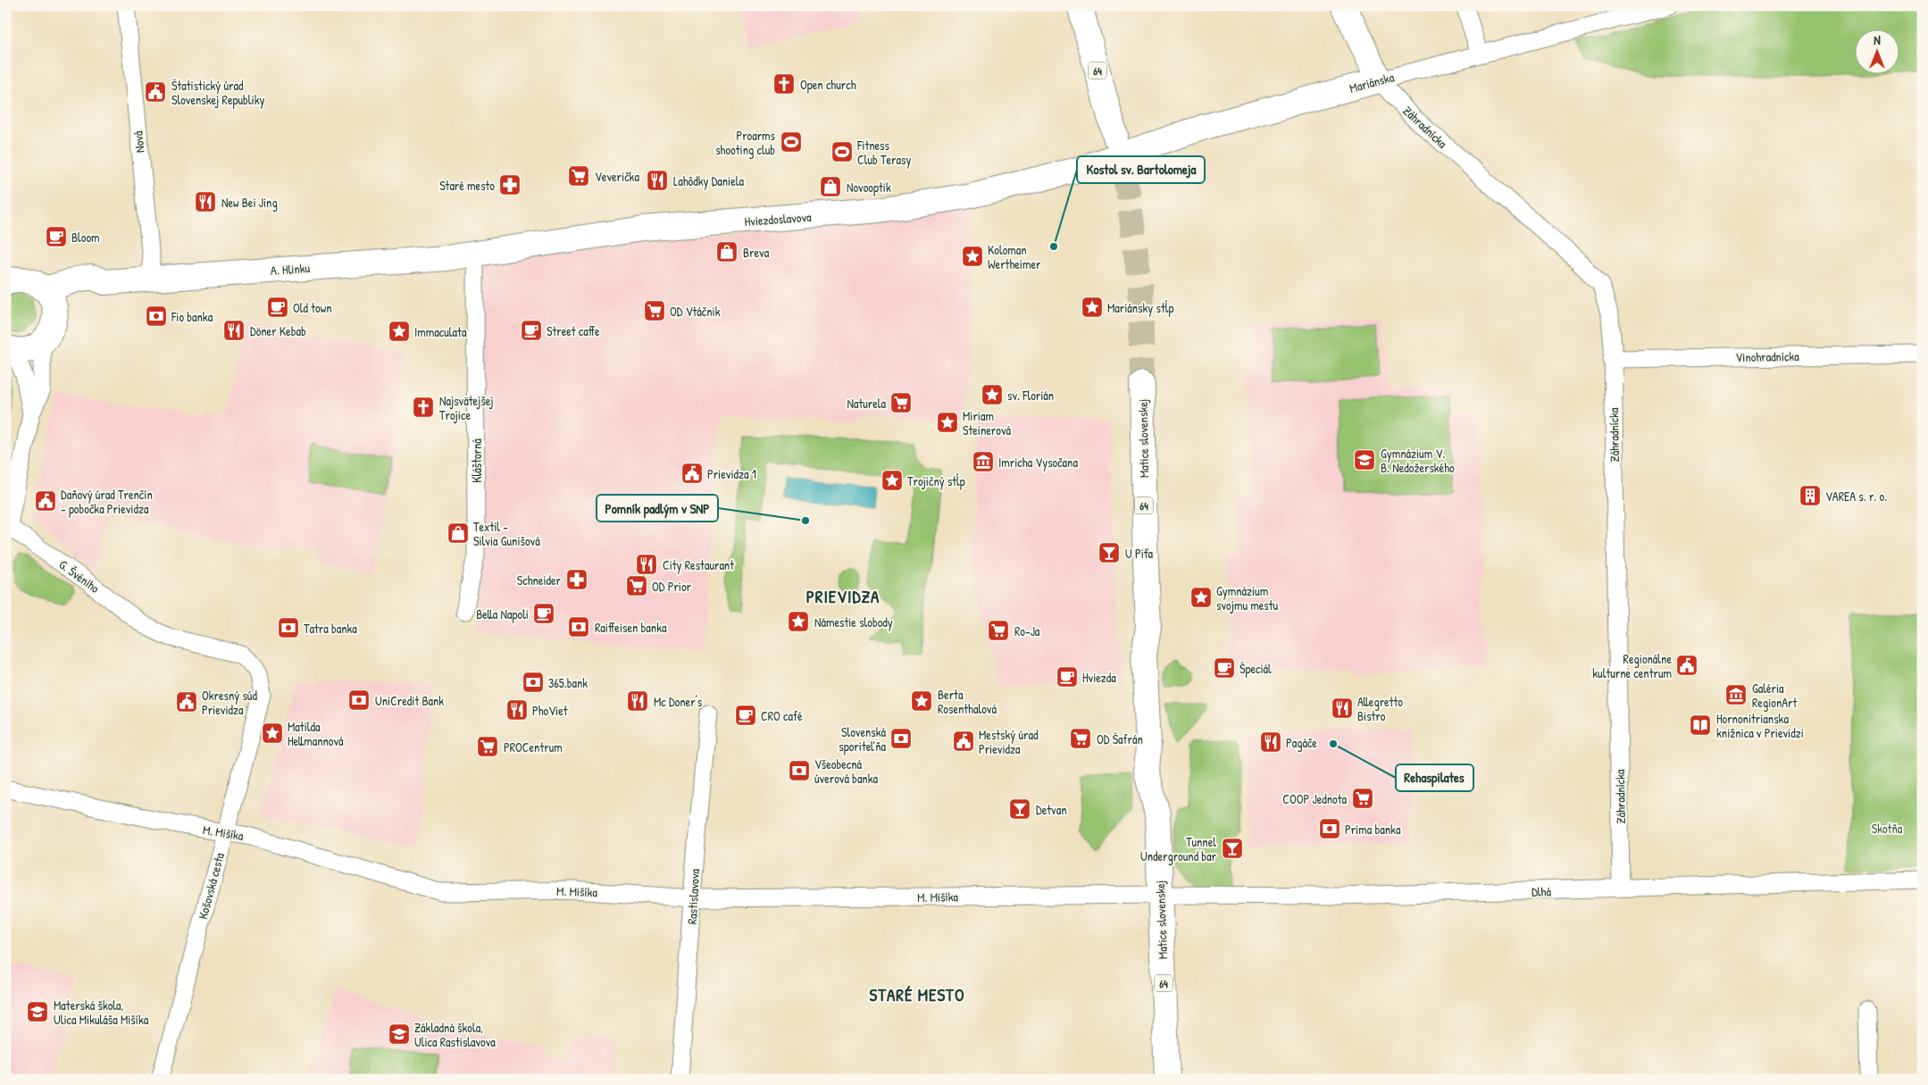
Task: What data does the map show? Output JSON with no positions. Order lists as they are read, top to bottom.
{
  "streets": {
    "street": [
      "64",
      "Mariánska",
      "Záhradnícka",
      "Nová",
      "Hviezdoslavova",
      "A. Hlinku",
      "Vinohradnícka",
      "Matice slovenskej",
      "Kláštorná",
      "G. Švéniho",
      "M. Mišíka",
      "Košovská cesta",
      "Dlhá",
      "Rastislavova"
    ]
  },
  "crossings": [
    ["Mariánska", "Záhradnícka"],
    ["Mariánska", "Hviezdoslavova"],
    ["Záhradnícka", "Vinohradnícka"],
    ["Záhradnícka", "Dlhá"],
    ["Nová", "A. Hlinku"],
    ["Hviezdoslavova", "A. Hlinku"],
    ["Hviezdoslavova", "Kláštorná"],
    ["A. Hlinku", "Kláštorná"],
    ["Matice slovenskej", "M. Mišíka"],
    ["Matice slovenskej", "Dlhá"],
    ["G. Švéniho", "Košovská cesta"],
    ["M. Mišíka", "Košovská cesta"],
    ["M. Mišíka", "Dlhá"],
    ["M. Mišíka", "Rastislavova"]
  ],
  "districts": ["PRIEVIDZA", "STARÉ MESTO"],
  "parks": ["Skotňa"],
  "places": {
    "church": ["Open church", "Najsvätejšej Trojice"],
    "public building": [
      "Štatistický úrad Slovenskej Republiky",
      "Prievidza 1",
      "Daňový úrad Trenčín - pobočka Prievidza",
      "Regionálne kulturne centrum",
      "Okresný súd Prievidza",
      "Mestský úrad Prievidza"
    ],
    "sports": ["Proarms shooting club", "Fitness Club Terasy"],
    "supermarket": [
      "Veverička",
      "OD Vtáčnik",
      "Naturela",
      "OD Prior",
      "Ro-Ja",
      "OD Šafrán",
      "PROCentrum",
      "COOP Jednota"
    ],
    "restaurant": [
      "Lahôdky Daniela",
      "New Bei Jing",
      "Döner Kebab",
      "City Restaurant",
      "Mc Doner's",
      "Allegretto Bistro",
      "PhoViet",
      "Pagáče"
    ],
    "pharmacy": ["Staré mesto", "Schneider"],
    "shop": ["Novooptik", "Breva", "Textil - Silvia Gunišová"],
    "cafe": [
      "Bloom",
      "Old town",
      "Street caffe",
      "Bella Napoli",
      "Špeciál",
      "Hviezda",
      "CRO café"
    ],
    "other": ["Kostol sv. Bartolomeja", "Pomník padlým v SNP", "Rehaspilates"],
    "place": [
      "Koloman Wertheimer",
      "Mariánsky stĺp",
      "Immaculata",
      "sv. Florián",
      "Miriam Steinerová",
      "Trojičný stĺp",
      "Gymnázium svojmu mestu",
      "Námestie slobody",
      "Berta Rosenthalová",
      "Matilda Hellmannová"
    ],
    "bank": [
      "Fio banka",
      "Raiffeisen banka",
      "Tatra banka",
      "365.bank",
      "UniCredit Bank",
      "Slovenská sporiteľňa",
      "Všeobecná úverová banka",
      "Prima banka"
    ],
    "school or university": ["Gymnázium V. B. Nedožerského", "Materská škola, Ulica Mikuláša Mišíka", "Základná škola, Ulica Rastislavova"],
    "museum": ["Imricha Vysočana", "Galéria RegionArt"],
    "building": ["VAREA s. r. o."],
    "bar": ["U Piťa", "Detvan", "Tunnel Underground bar"],
    "library": ["Hornonitrianska knižnica v Prievidzi"]
  },
  "north": "top"
}
